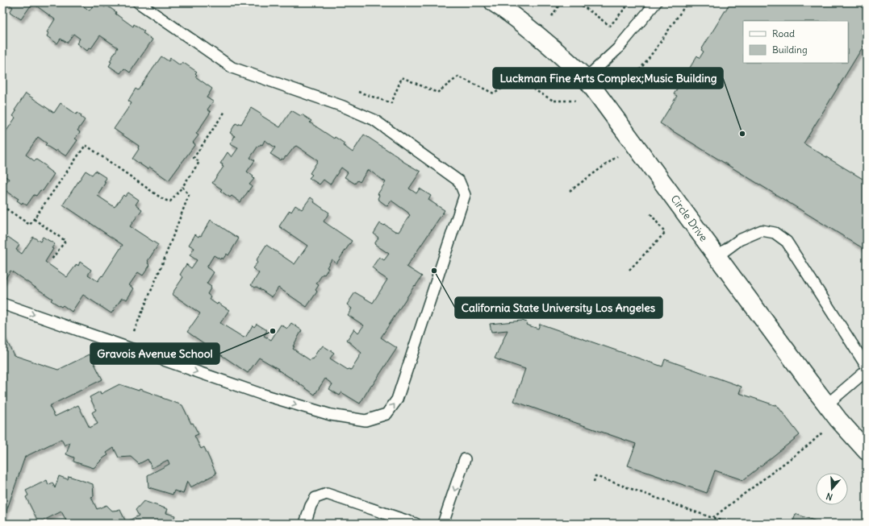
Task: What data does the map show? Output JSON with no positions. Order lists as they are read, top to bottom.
{
  "streets": {
    "street": ["Circle Drive"]
  },
  "places": ["Luckman Fine Arts Complex;Music Building", "California State University Los Angeles", "Gravois Avenue School"],
  "legend": ["Road", "Building"],
  "north": "bottom"
}
